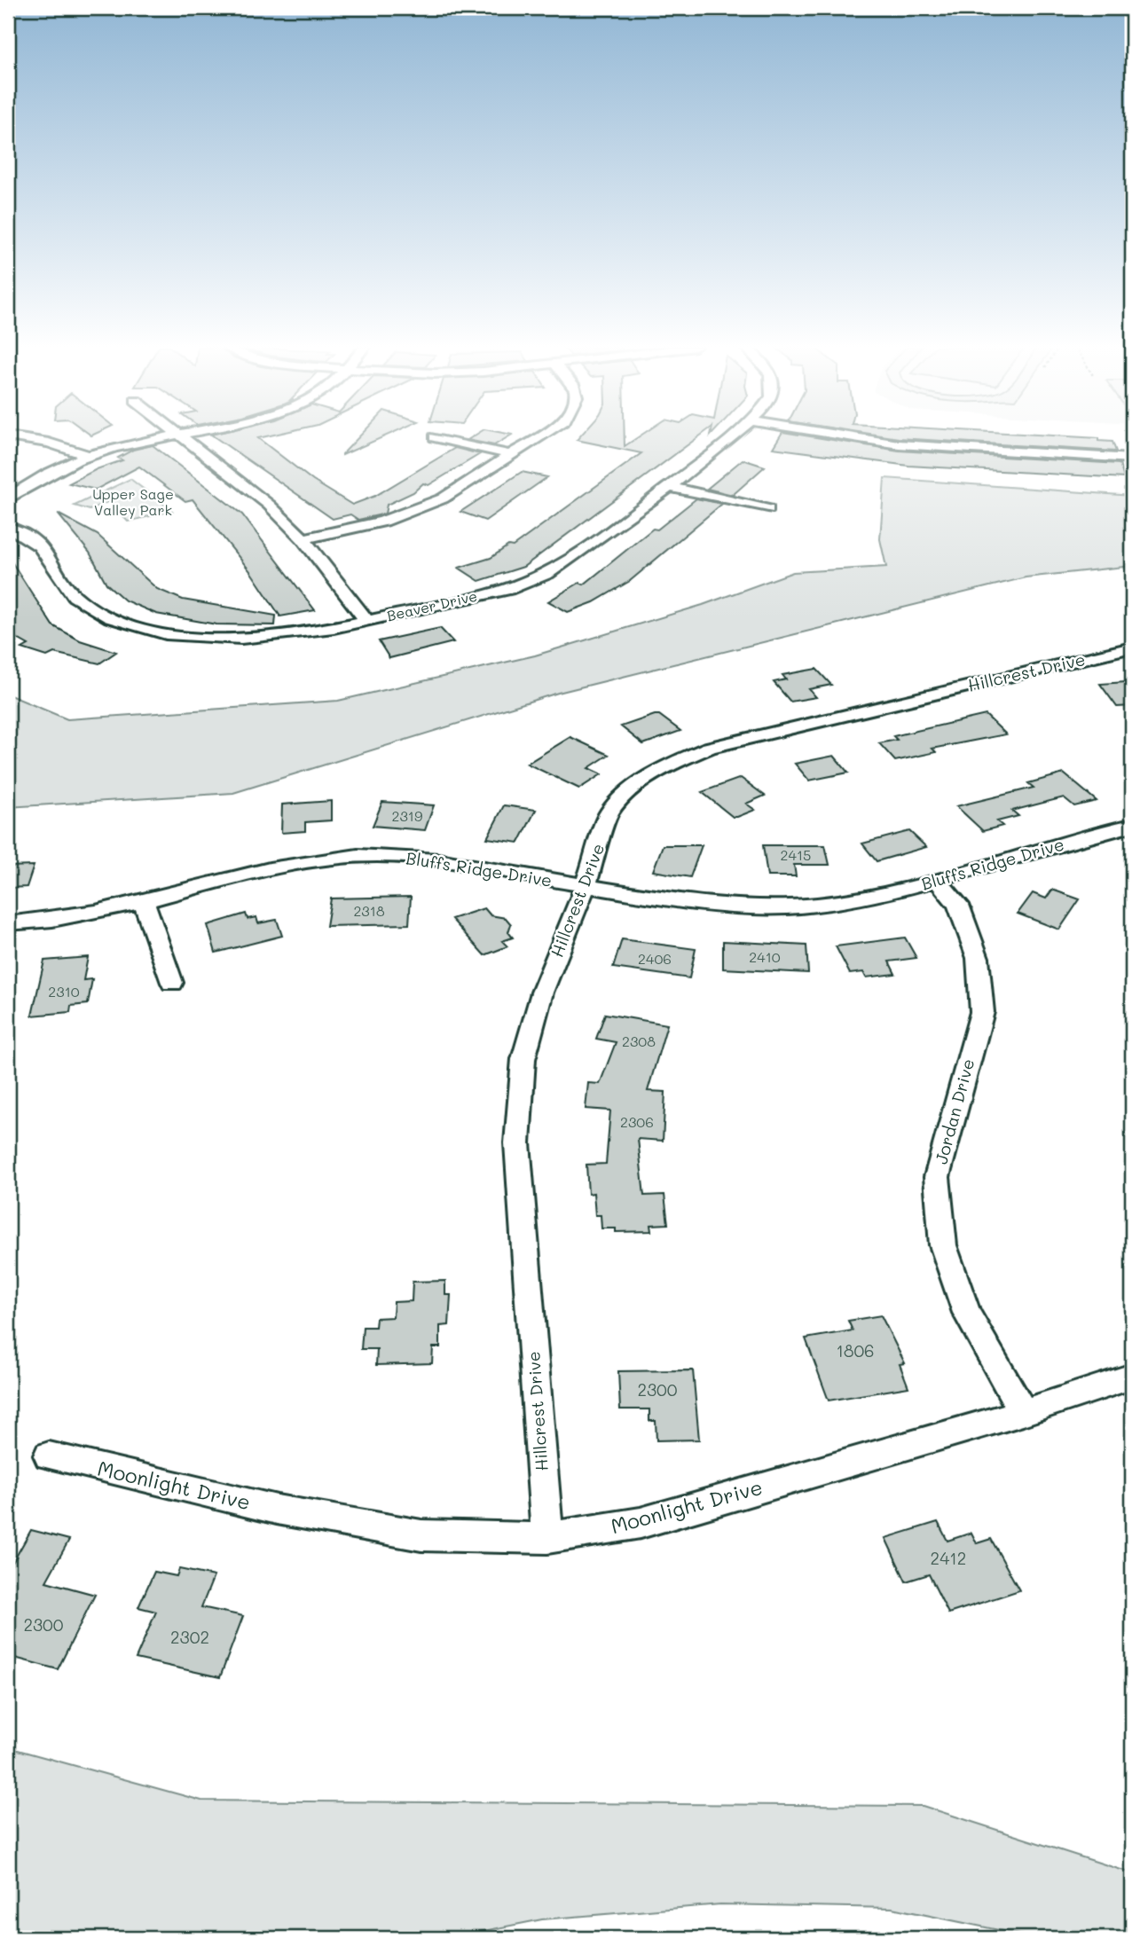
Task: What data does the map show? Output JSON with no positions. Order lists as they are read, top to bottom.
{
  "streets": {
    "street": [
      "Beaver Drive",
      "Hillcrest Drive",
      "Bluffs Ridge Drive",
      "Jordan Drive",
      "Moonlight Drive"
    ]
  },
  "crossings": [
    ["Hillcrest Drive", "Bluffs Ridge Drive"],
    ["Hillcrest Drive", "Moonlight Drive"],
    ["Bluffs Ridge Drive", "Jordan Drive"],
    ["Jordan Drive", "Moonlight Drive"]
  ],
  "parks": ["Upper Sage Valley Park"],
  "house_numbers": [
    "2319",
    "2415",
    "2318",
    "2410",
    "2406",
    "2310",
    "2308",
    "2306",
    "1806",
    "2300",
    "2412",
    "2300",
    "2302"
  ]
}
